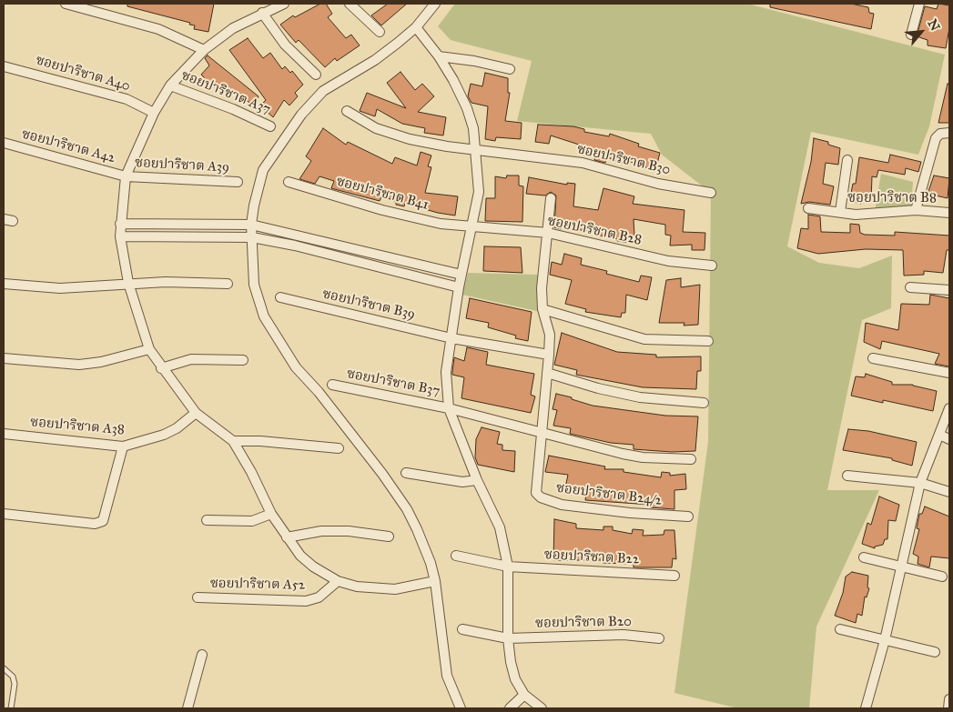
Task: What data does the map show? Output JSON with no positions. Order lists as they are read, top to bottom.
{
  "streets": {
    "street": [
      "ซอยปาริชาต A40",
      "ซอยปาริชาต A37",
      "ซอยปาริชาต A42",
      "ซอยปาริชาต B30",
      "ซอยปาริชาต A39",
      "ซอยปาริชาต B41",
      "ซอยปาริชาต B8",
      "ซอยปาริชาต B28",
      "ซอยปาริชาต B39",
      "ซอยปาริชาต B37",
      "ซอยปาริชาต A38",
      "ซอยปาริชาต B24/2",
      "ซอยปาริชาต B22",
      "ซอยปาริชาต A52",
      "ซอยปาริชาต B20"
    ]
  },
  "crossings": [
    ["ซอยปาริชาต A42", "ซอยปาริชาต A39"],
    ["ซอยปาริชาต B41", "ซอยปาริชาต B28"],
    ["ซอยปาริชาต B37", "ซอยปาริชาต B24/2"]
  ],
  "north": "top right"
}
